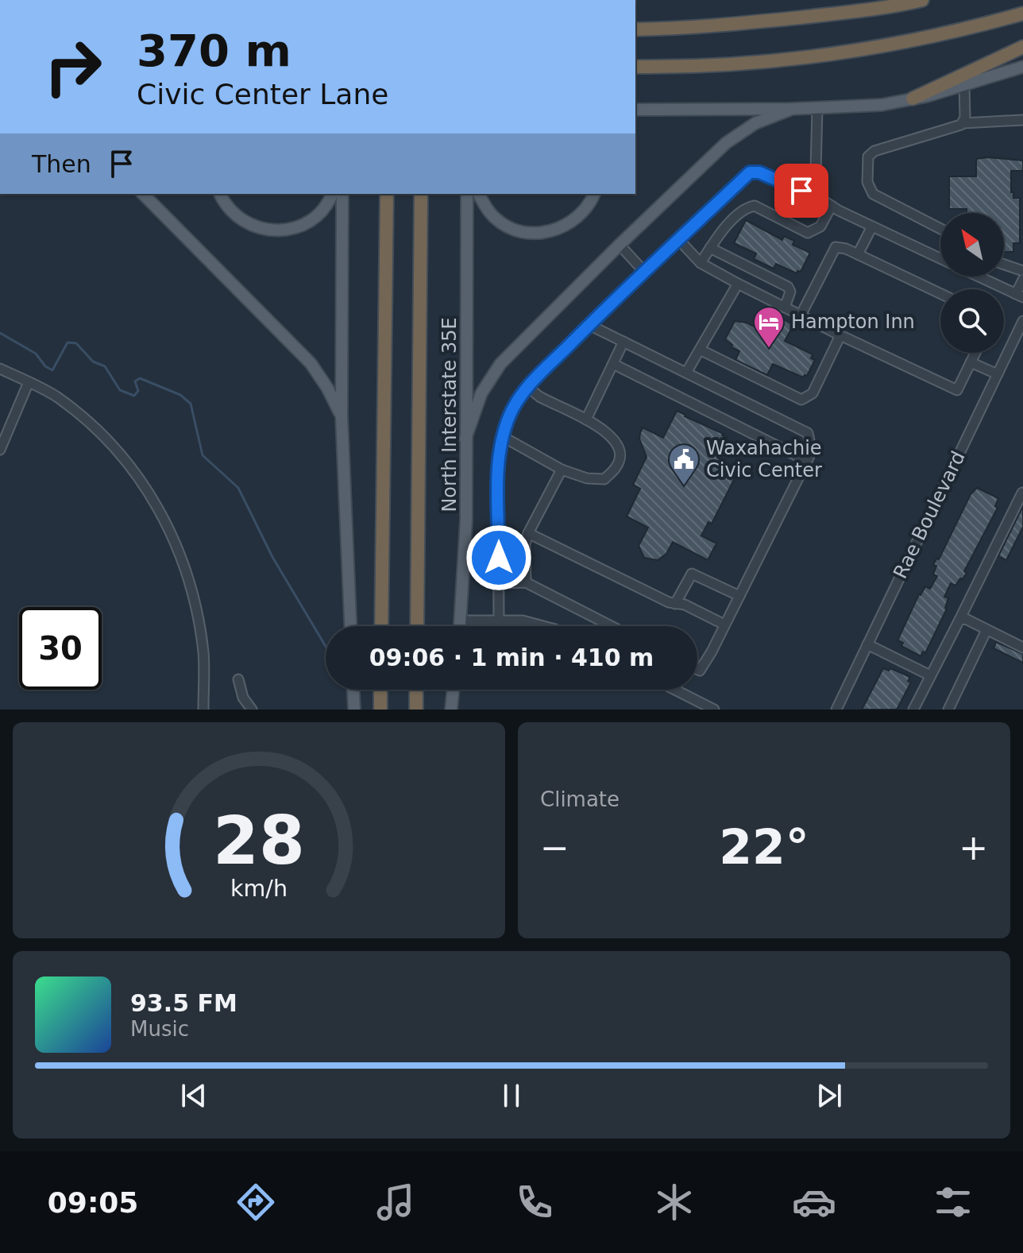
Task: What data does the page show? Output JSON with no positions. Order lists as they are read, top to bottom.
{
  "streets": {
    "main road": ["North Interstate 35E"],
    "street": ["Rae Boulevard"]
  },
  "places": {
    "hotel": ["Hampton Inn"],
    "public building": ["Waxahachie Civic Center"]
  },
  "north": "top left",
  "page": {
    "turn": ["370 m", "Civic Center Lane"],
    "then": "Then",
    "limit": "30",
    "trip": "09:06 · 1 min · 410 m",
    "tile": "Climate",
    "heat": ["−", "22°", "+"],
    "song": ["93.5 FM", "Music"],
    "tabs": "09:05",
    "gauge": ["28", "km/h"]
  }
}
